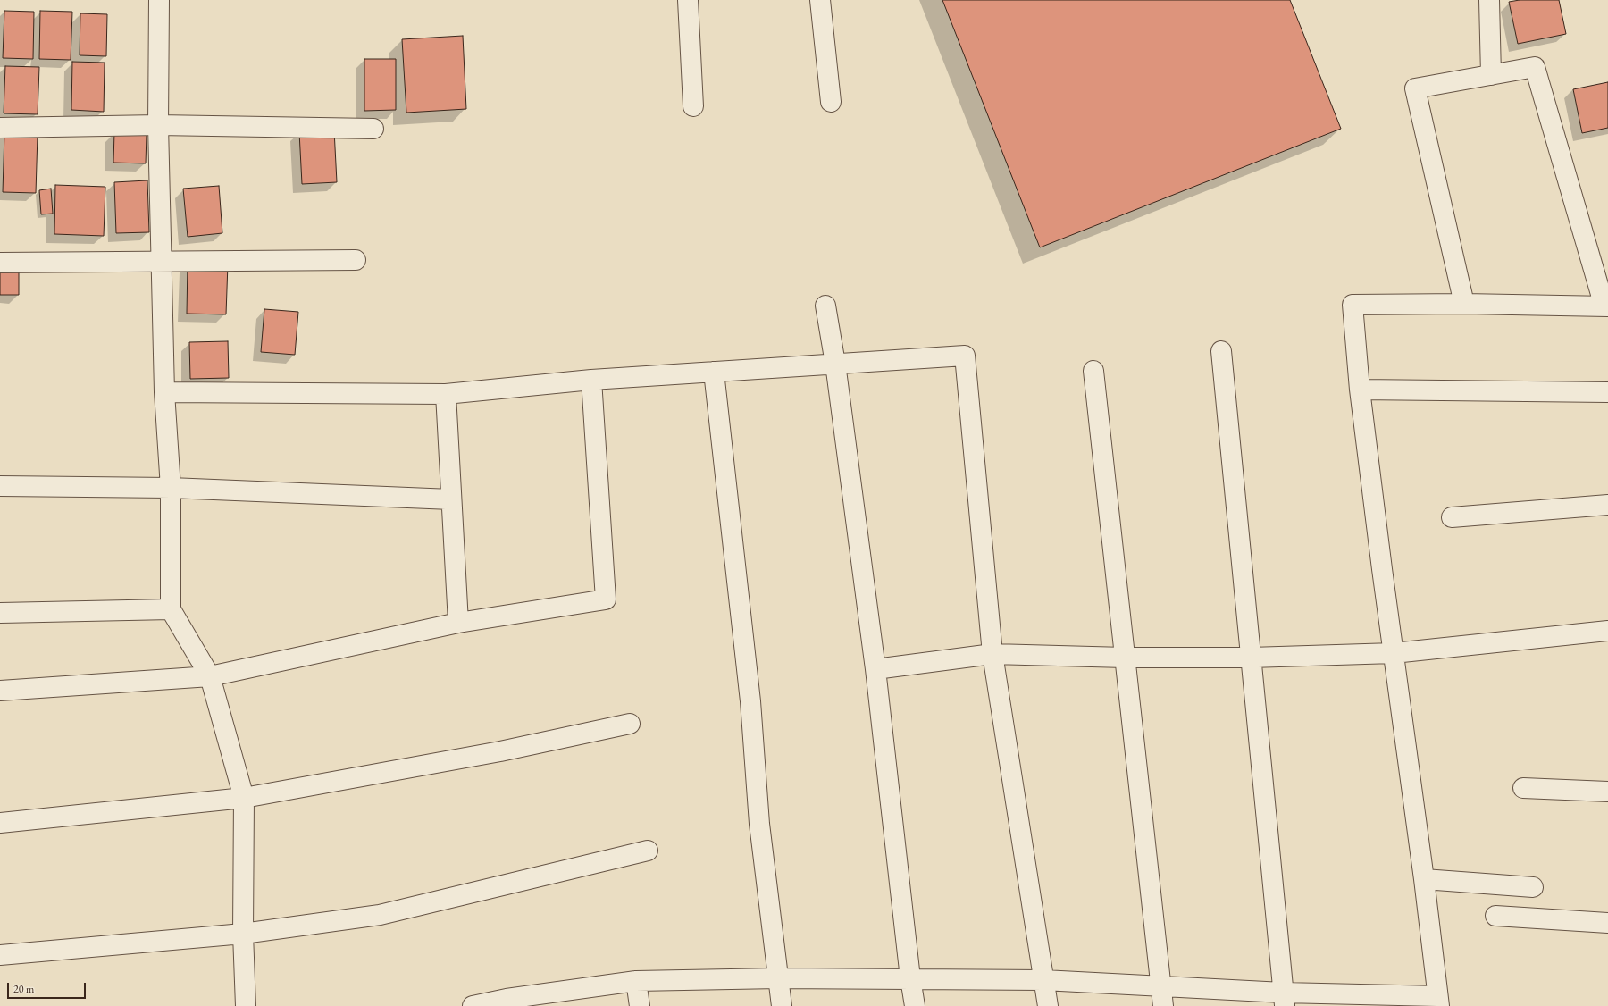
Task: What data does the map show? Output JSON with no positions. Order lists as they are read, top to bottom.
{
  "scale_bar": "20 m"
}
